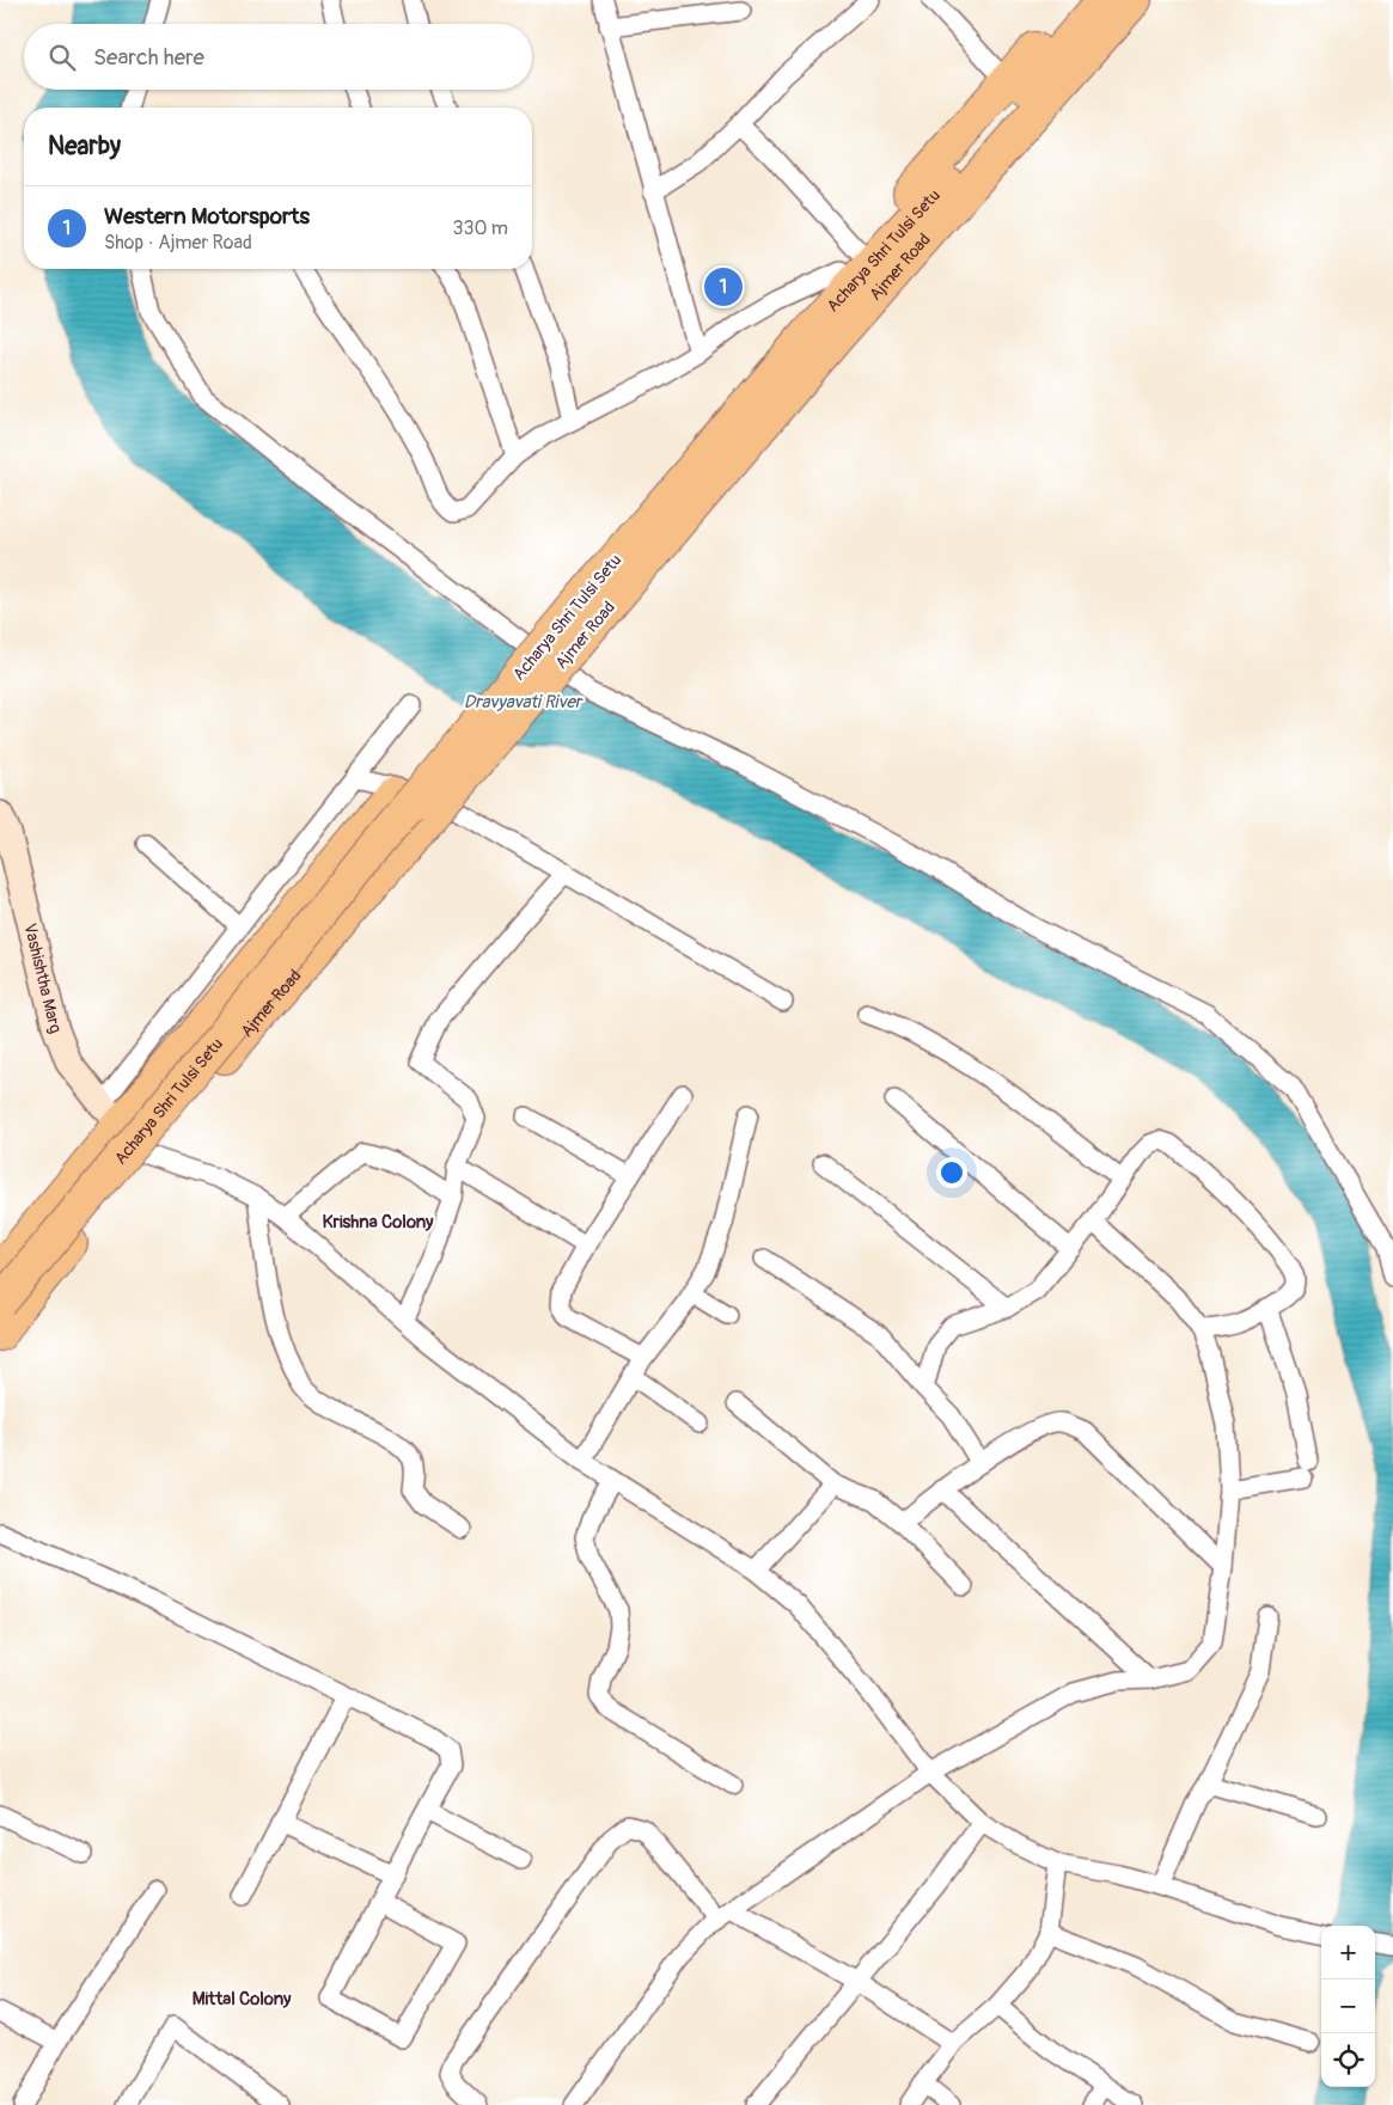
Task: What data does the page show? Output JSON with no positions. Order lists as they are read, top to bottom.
{
  "streets": {
    "highway": ["Acharya Shri Tulsi Setu", "Ajmer Road"],
    "street": ["Vashishtha Marg"]
  },
  "districts": ["Krishna Colony", "Mittal Colony"],
  "water": ["Dravyavati River"],
  "page": {
    "search": "Search here",
    "heading": "Nearby",
    "list": [
      {
        "mark": "1",
        "name": "Western Motorsports",
        "note": "Shop · Ajmer Road",
        "value": "330 m"
      }
    ],
    "pins": "1",
    "map_buttons": ["+", "−"]
  }
}
